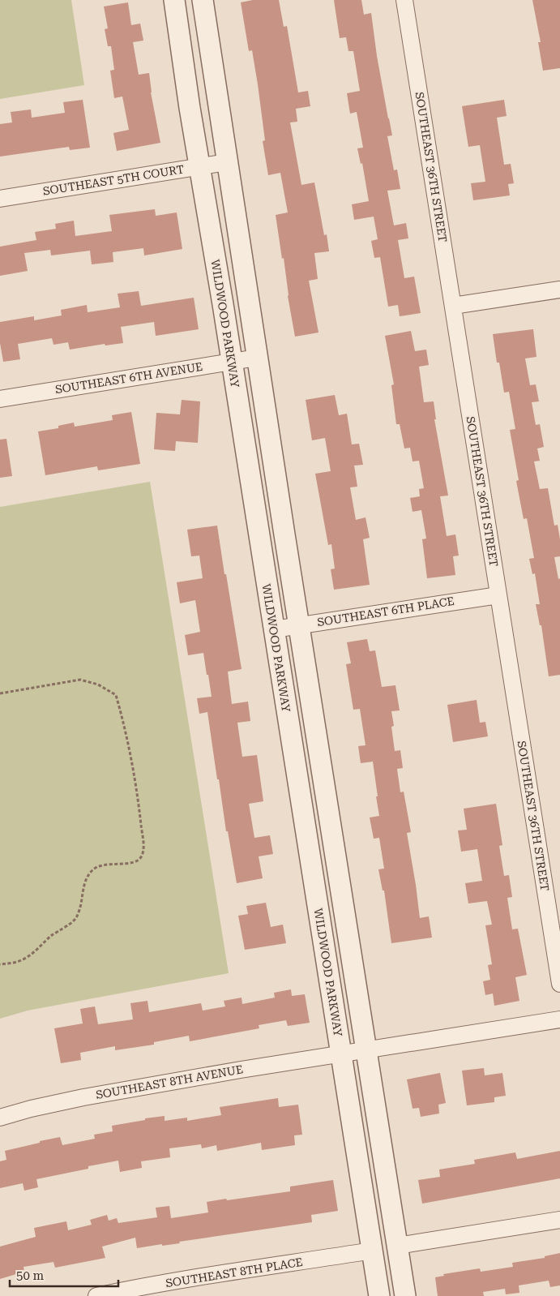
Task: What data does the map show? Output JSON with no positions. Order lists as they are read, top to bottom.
{
  "streets": {
    "street": [
      "SOUTHEAST 36TH STREET",
      "SOUTHEAST 5TH COURT",
      "WILDWOOD PARKWAY",
      "SOUTHEAST 6TH AVENUE",
      "SOUTHEAST 6TH PLACE",
      "SOUTHEAST 8TH AVENUE",
      "SOUTHEAST 8TH PLACE"
    ]
  },
  "crossings": [
    ["SOUTHEAST 36TH STREET", "SOUTHEAST 6TH PLACE"],
    ["SOUTHEAST 5TH COURT", "WILDWOOD PARKWAY"],
    ["WILDWOOD PARKWAY", "SOUTHEAST 6TH AVENUE"],
    ["WILDWOOD PARKWAY", "SOUTHEAST 6TH PLACE"],
    ["WILDWOOD PARKWAY", "SOUTHEAST 8TH AVENUE"],
    ["WILDWOOD PARKWAY", "SOUTHEAST 8TH PLACE"]
  ],
  "scale_bar": "50 m"
}
